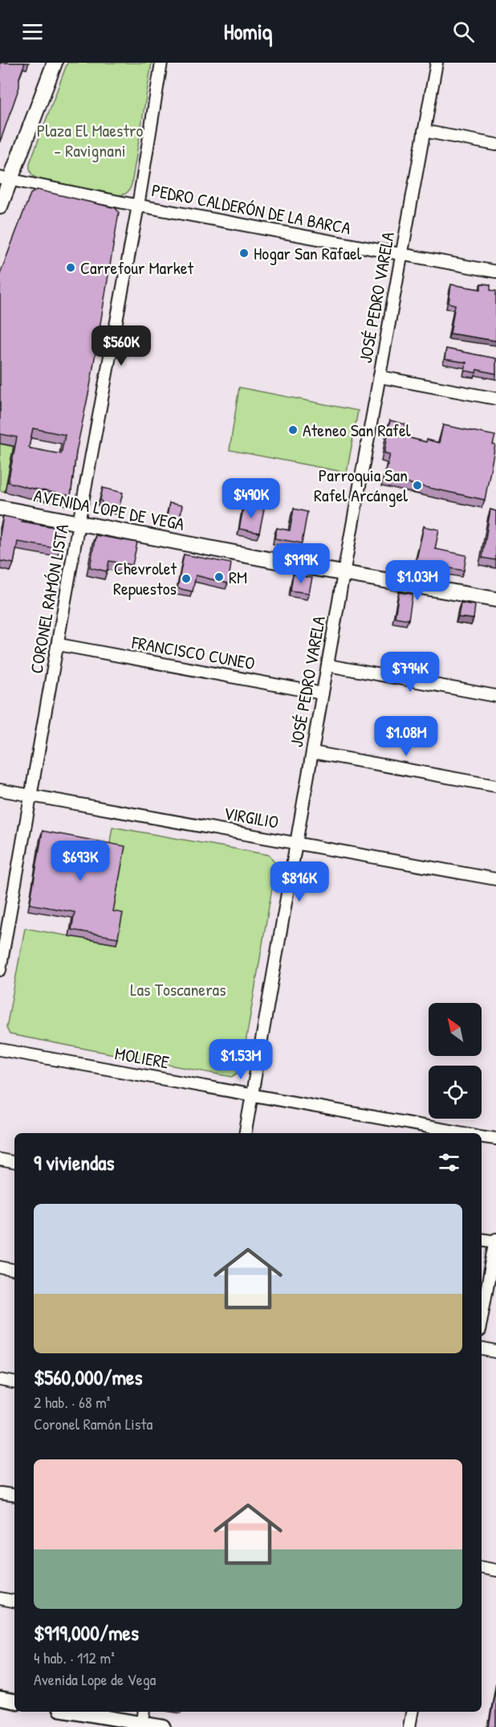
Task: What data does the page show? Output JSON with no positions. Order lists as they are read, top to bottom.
{
  "streets": {
    "main road": ["AVENIDA LOPE DE VEGA"],
    "street": [
      "PEDRO CALDERÓN DE LA BARCA",
      "JOSÉ PEDRO VARELA",
      "CORONEL RAMÓN LISTA",
      "FRANCISCO CUNEO",
      "VIRGILIO",
      "MOLIERE"
    ]
  },
  "crossings": [
    ["PEDRO CALDERÓN DE LA BARCA", "JOSÉ PEDRO VARELA"],
    ["PEDRO CALDERÓN DE LA BARCA", "CORONEL RAMÓN LISTA"],
    ["JOSÉ PEDRO VARELA", "AVENIDA LOPE DE VEGA"],
    ["JOSÉ PEDRO VARELA", "FRANCISCO CUNEO"],
    ["JOSÉ PEDRO VARELA", "VIRGILIO"],
    ["JOSÉ PEDRO VARELA", "MOLIERE"],
    ["AVENIDA LOPE DE VEGA", "CORONEL RAMÓN LISTA"],
    ["CORONEL RAMÓN LISTA", "FRANCISCO CUNEO"],
    ["CORONEL RAMÓN LISTA", "VIRGILIO"]
  ],
  "parks": ["Plaza El Maestro - Ravignani", "Las Toscaneras"],
  "places": [
    "Hogar San Rafael",
    "Carrefour Market",
    "Ateneo San Rafel",
    "Parroquia San Rafel Arcángel",
    "RM",
    "Chevrolet Repuestos"
  ],
  "north": "top left",
  "page": {
    "header": "Homiq",
    "price": [
      "$560K",
      "$490K",
      "$919K",
      "$1.03M",
      "$794K",
      "$1.08M",
      "$693K",
      "$816K",
      "$1.53M"
    ],
    "heading": "9 viviendas",
    "list": [
      {
        "name": "$560,000/mes",
        "note": "2 hab. · 68 m² · Coronel Ramón Lista"
      },
      {
        "name": "$919,000/mes",
        "note": "4 hab. · 112 m² · Avenida Lope de Vega"
      }
    ]
  }
}
